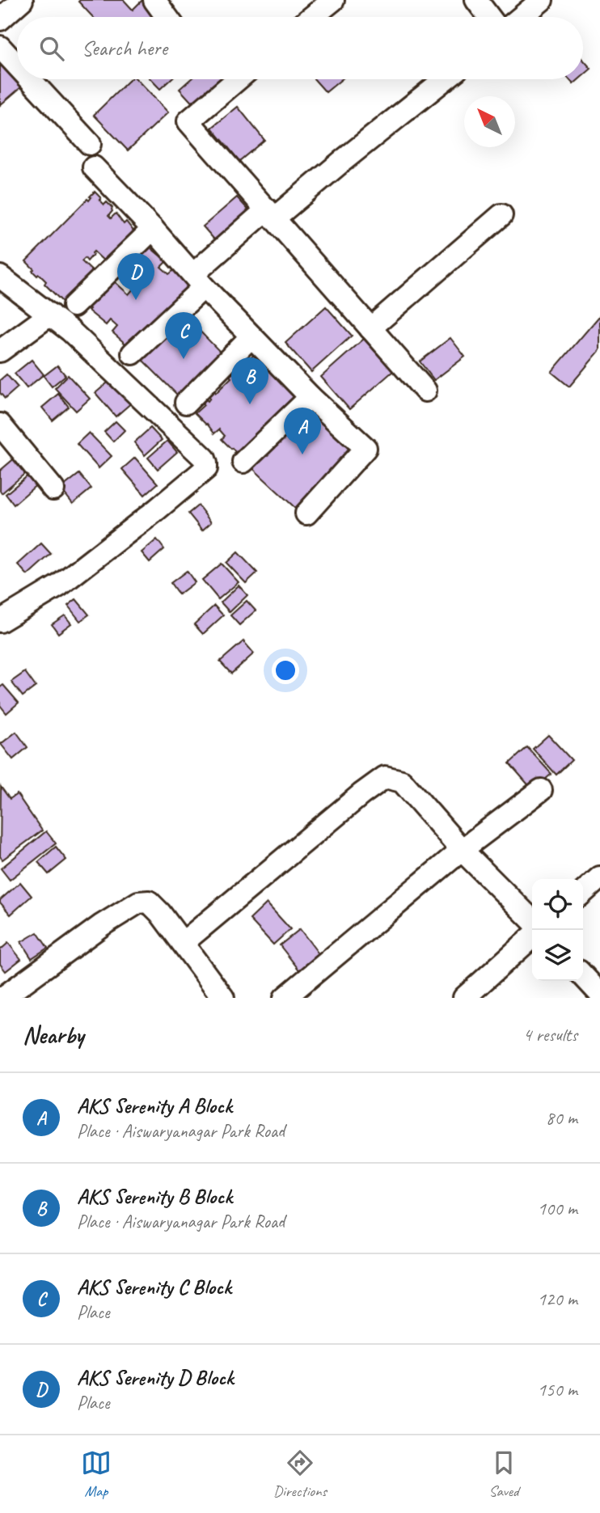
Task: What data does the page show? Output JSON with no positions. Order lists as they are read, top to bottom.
{
  "north": "top left",
  "page": {
    "search": "Search here",
    "pins": [
      "D",
      "C",
      "B",
      "A"
    ],
    "heading": ["Nearby", "4 results"],
    "list": [
      {
        "mark": "A",
        "name": "AKS Serenity A Block",
        "note": "Place · Aiswaryanagar Park Road",
        "value": "80 m"
      },
      {
        "mark": "B",
        "name": "AKS Serenity B Block",
        "note": "Place · Aiswaryanagar Park Road",
        "value": "100 m"
      },
      {
        "mark": "C",
        "name": "AKS Serenity C Block",
        "note": "Place",
        "value": "120 m"
      },
      {
        "mark": "D",
        "name": "AKS Serenity D Block",
        "note": "Place",
        "value": "150 m"
      }
    ],
    "nav": ["Map", "Directions", "Saved"]
  }
}
